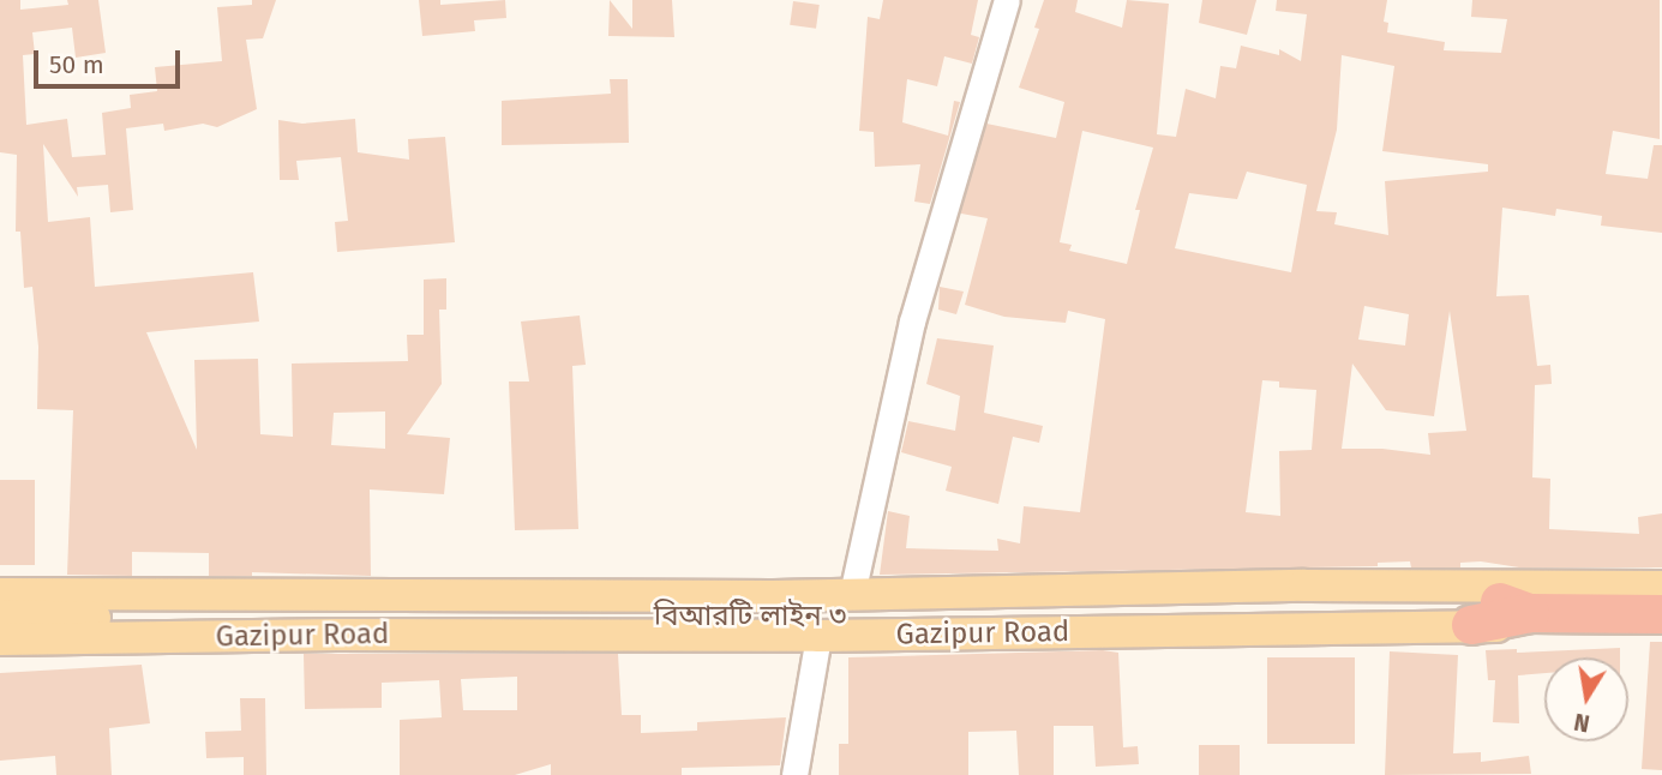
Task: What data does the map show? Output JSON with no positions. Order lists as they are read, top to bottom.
{
  "streets": {
    "highway": ["বিআরটি লাইন ৩"],
    "main road": ["Gazipur Road"]
  },
  "crossings": [
    ["বিআরটি লাইন ৩", "Gazipur Road"]
  ],
  "scale_bar": "50 m",
  "north": "bottom"
}
